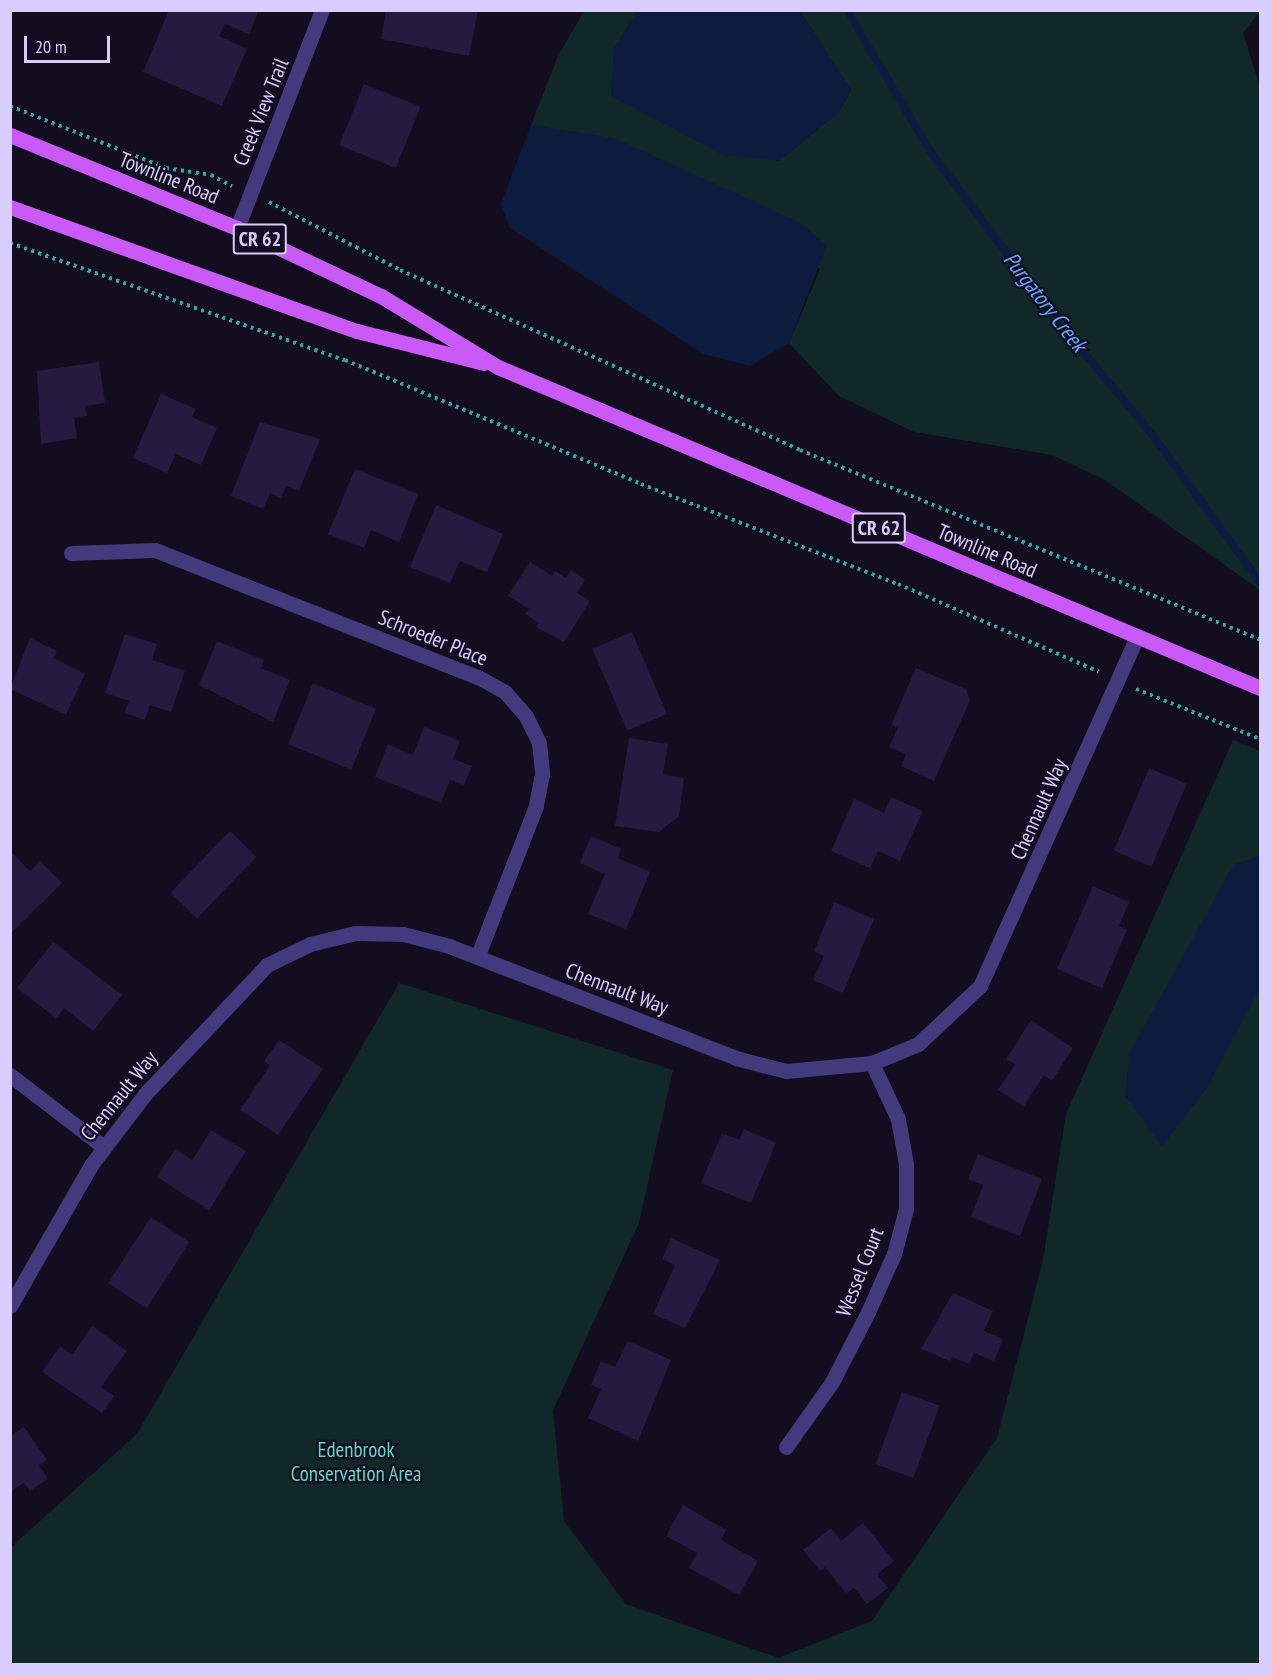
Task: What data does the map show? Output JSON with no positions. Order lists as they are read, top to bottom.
{
  "streets": {
    "main road": ["Townline Road", "CR 62"],
    "street": [
      "Creek View Trail",
      "Schroeder Place",
      "Chennault Way",
      "Wessel Court"
    ]
  },
  "crossings": [
    ["Creek View Trail", "Townline Road"],
    ["Townline Road", "Chennault Way"],
    ["Schroeder Place", "Chennault Way"],
    ["Chennault Way", "Wessel Court"]
  ],
  "water": ["Purgatory Creek"],
  "parks": ["Edenbrook Conservation Area"],
  "scale_bar": "20 m"
}
